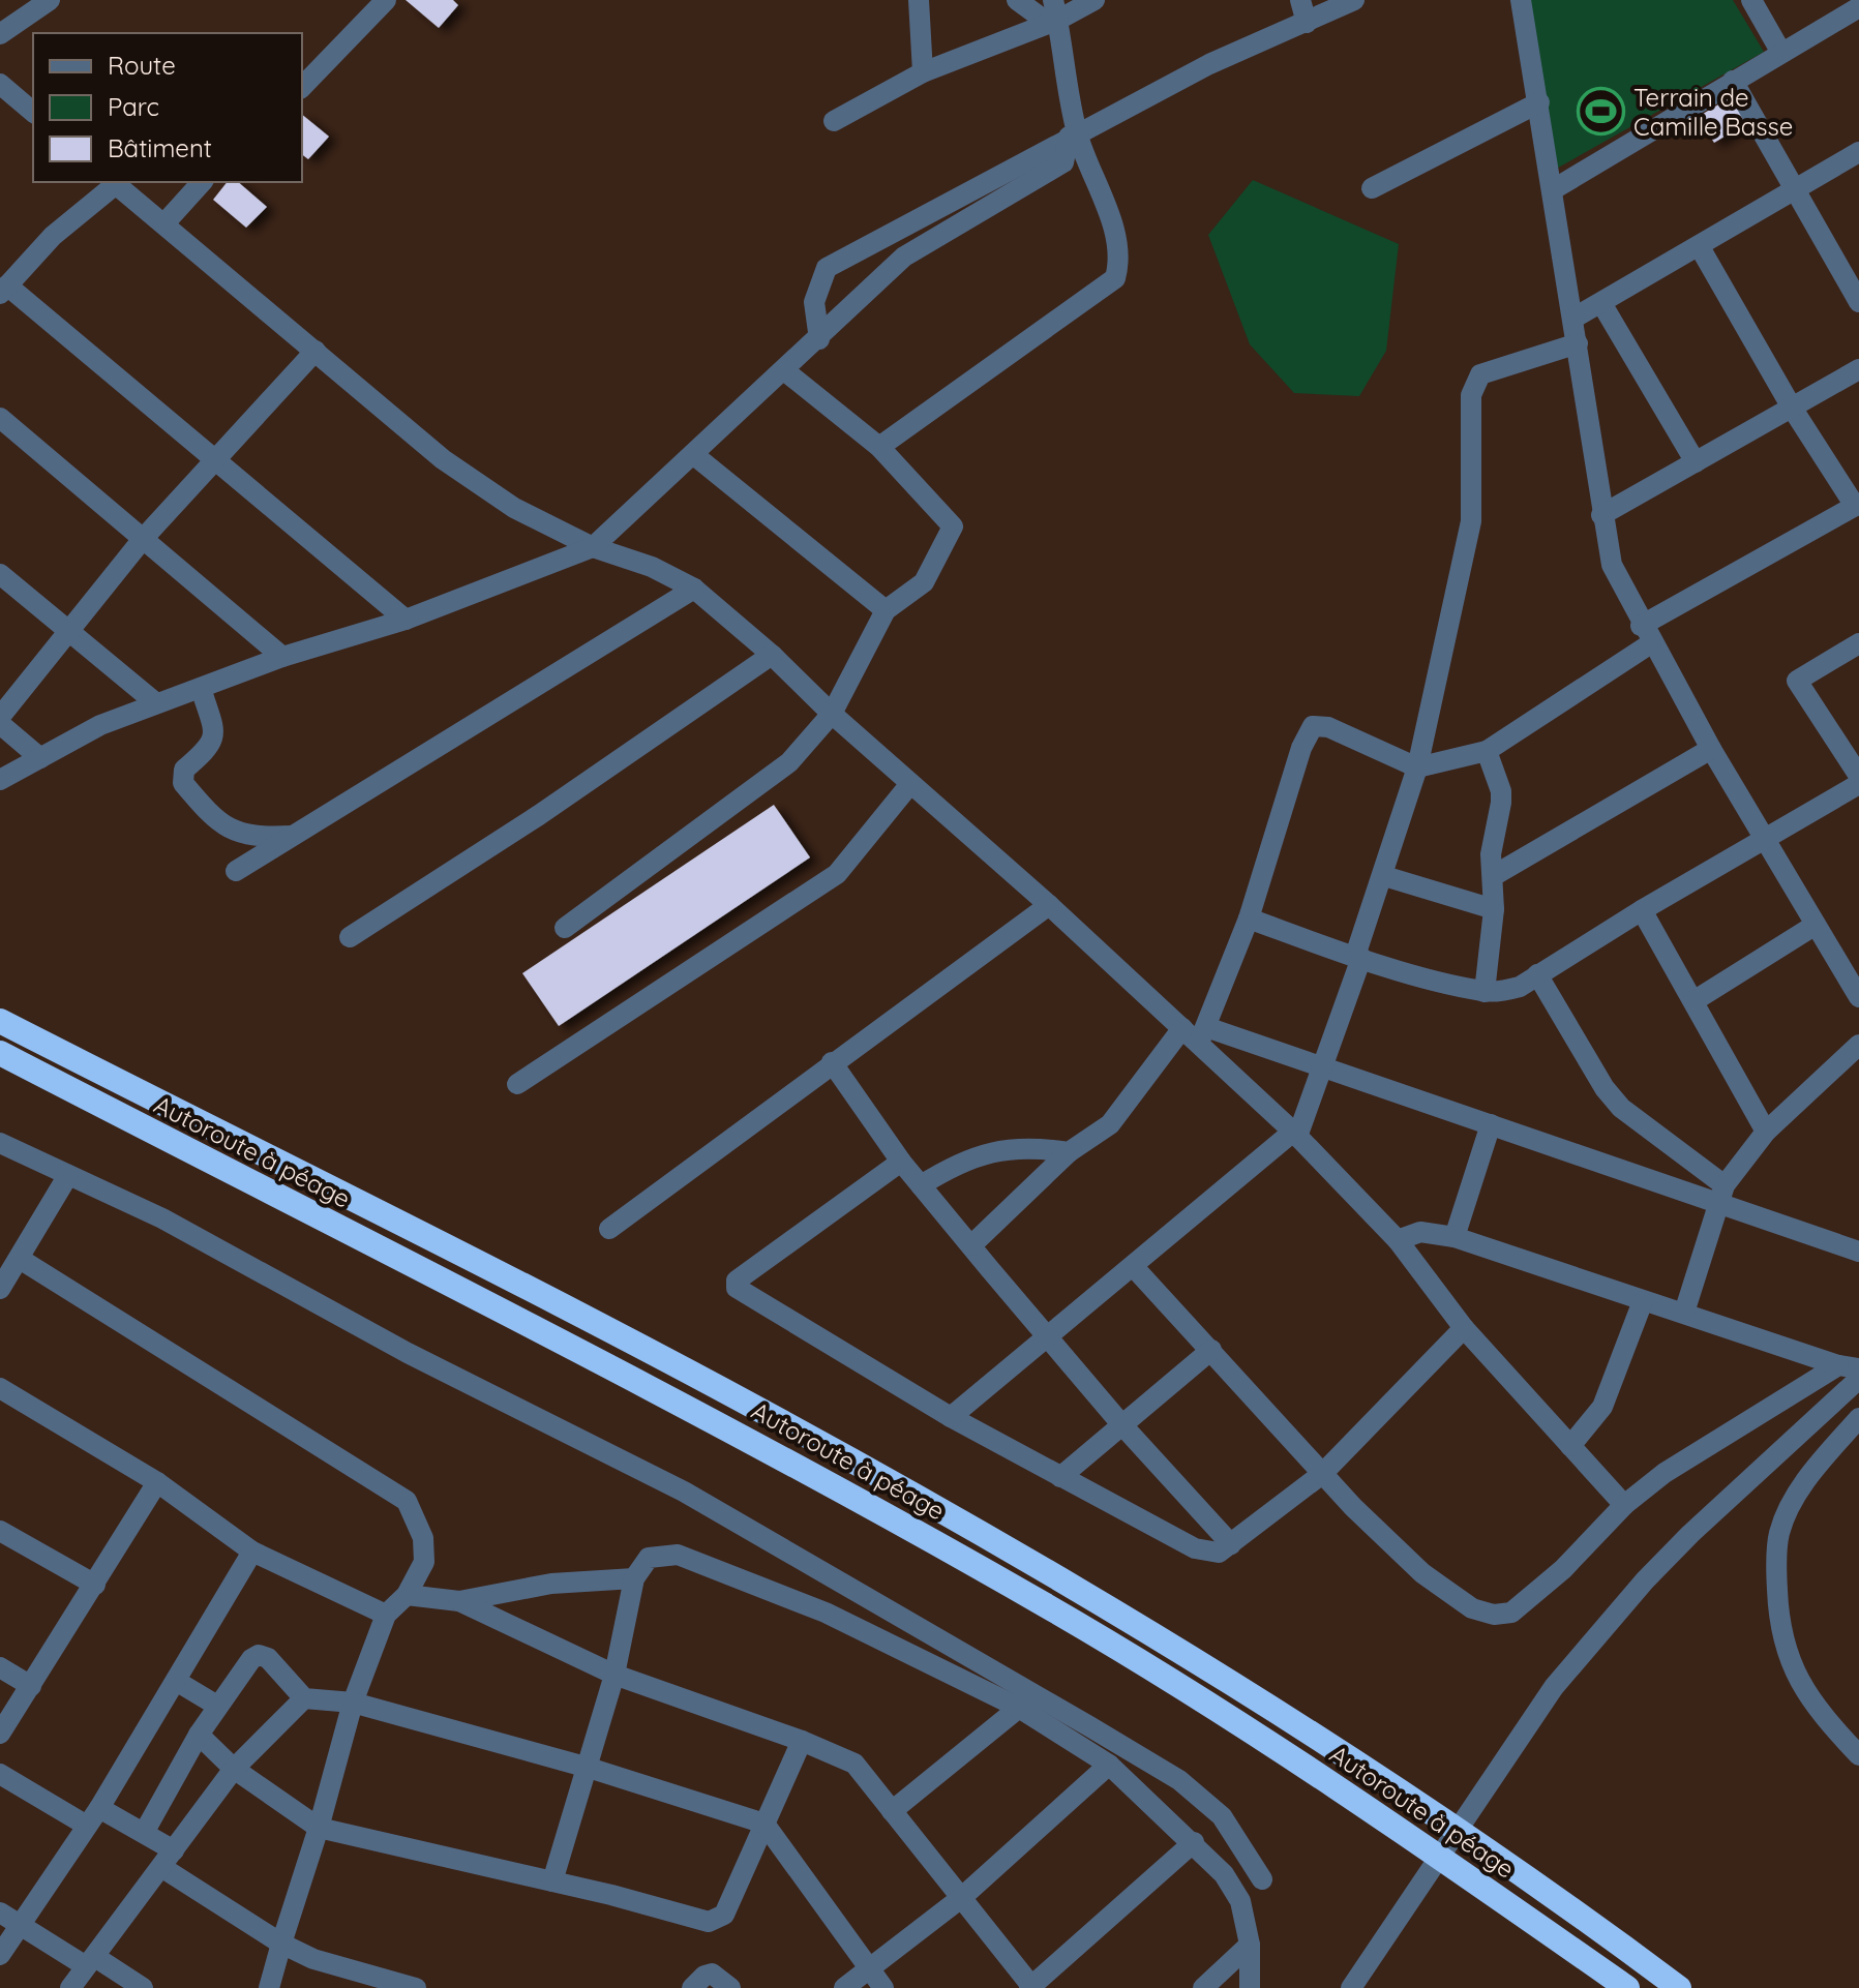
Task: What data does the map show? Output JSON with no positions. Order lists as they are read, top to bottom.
{
  "streets": {
    "highway": ["Autoroute à péage"]
  },
  "places": {
    "sports": ["Terrain de Camille Basse"]
  },
  "legend": ["Route", "Parc", "Bâtiment"]
}
